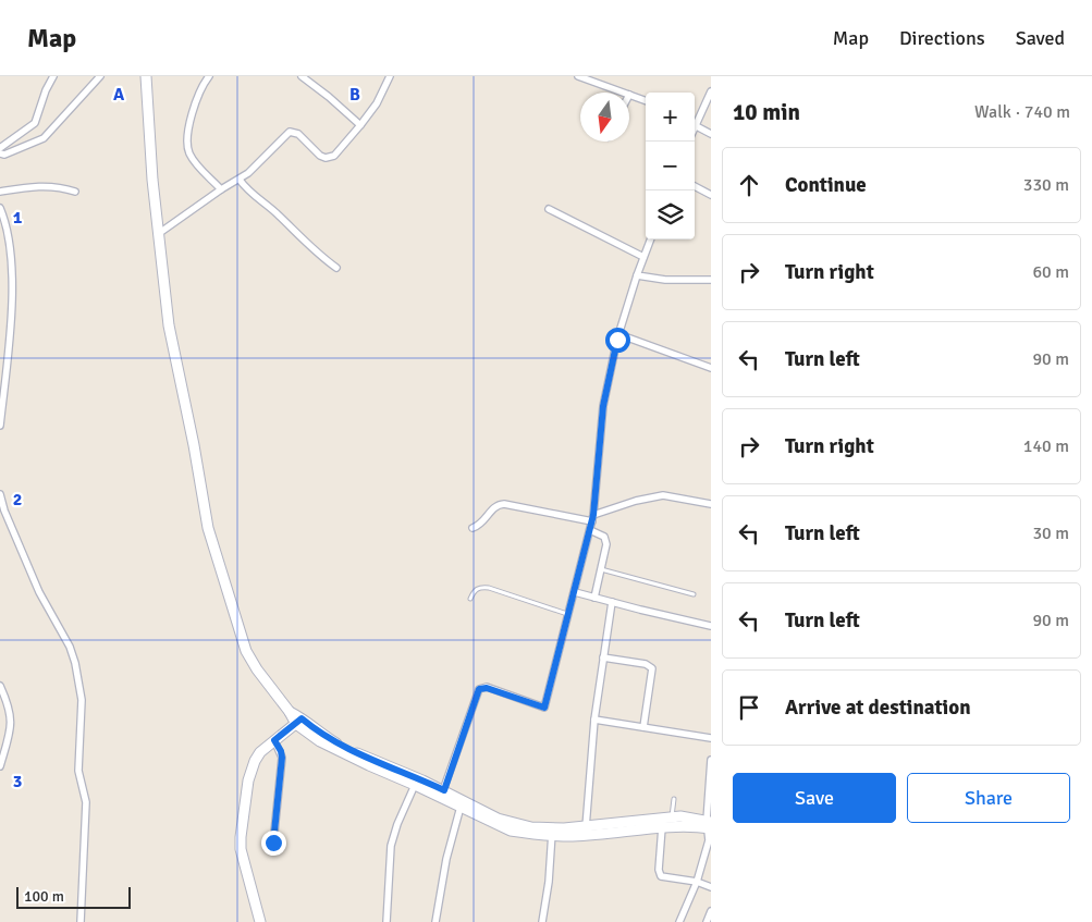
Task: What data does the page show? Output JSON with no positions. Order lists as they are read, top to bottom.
{
  "scale_bar": "100 m",
  "north": "bottom",
  "page": {
    "header": "Map",
    "nav": ["Map", "Directions", "Saved"],
    "heading": ["10 min", "Walk · 740 m"],
    "map_buttons": ["+", "−"],
    "list": [
      ["Continue", "330 m"],
      ["Turn right", "60 m"],
      ["Turn left", "90 m"],
      ["Turn right", "140 m"],
      ["Turn left", "30 m"],
      ["Turn left", "90 m"],
      "Arrive at destination"
    ],
    "buttons": ["Save", "Share"],
    "scale": "100 m"
  },
  "grid": {
    "columns": ["A", "B"],
    "rows": ["1", "2", "3"]
  }
}
